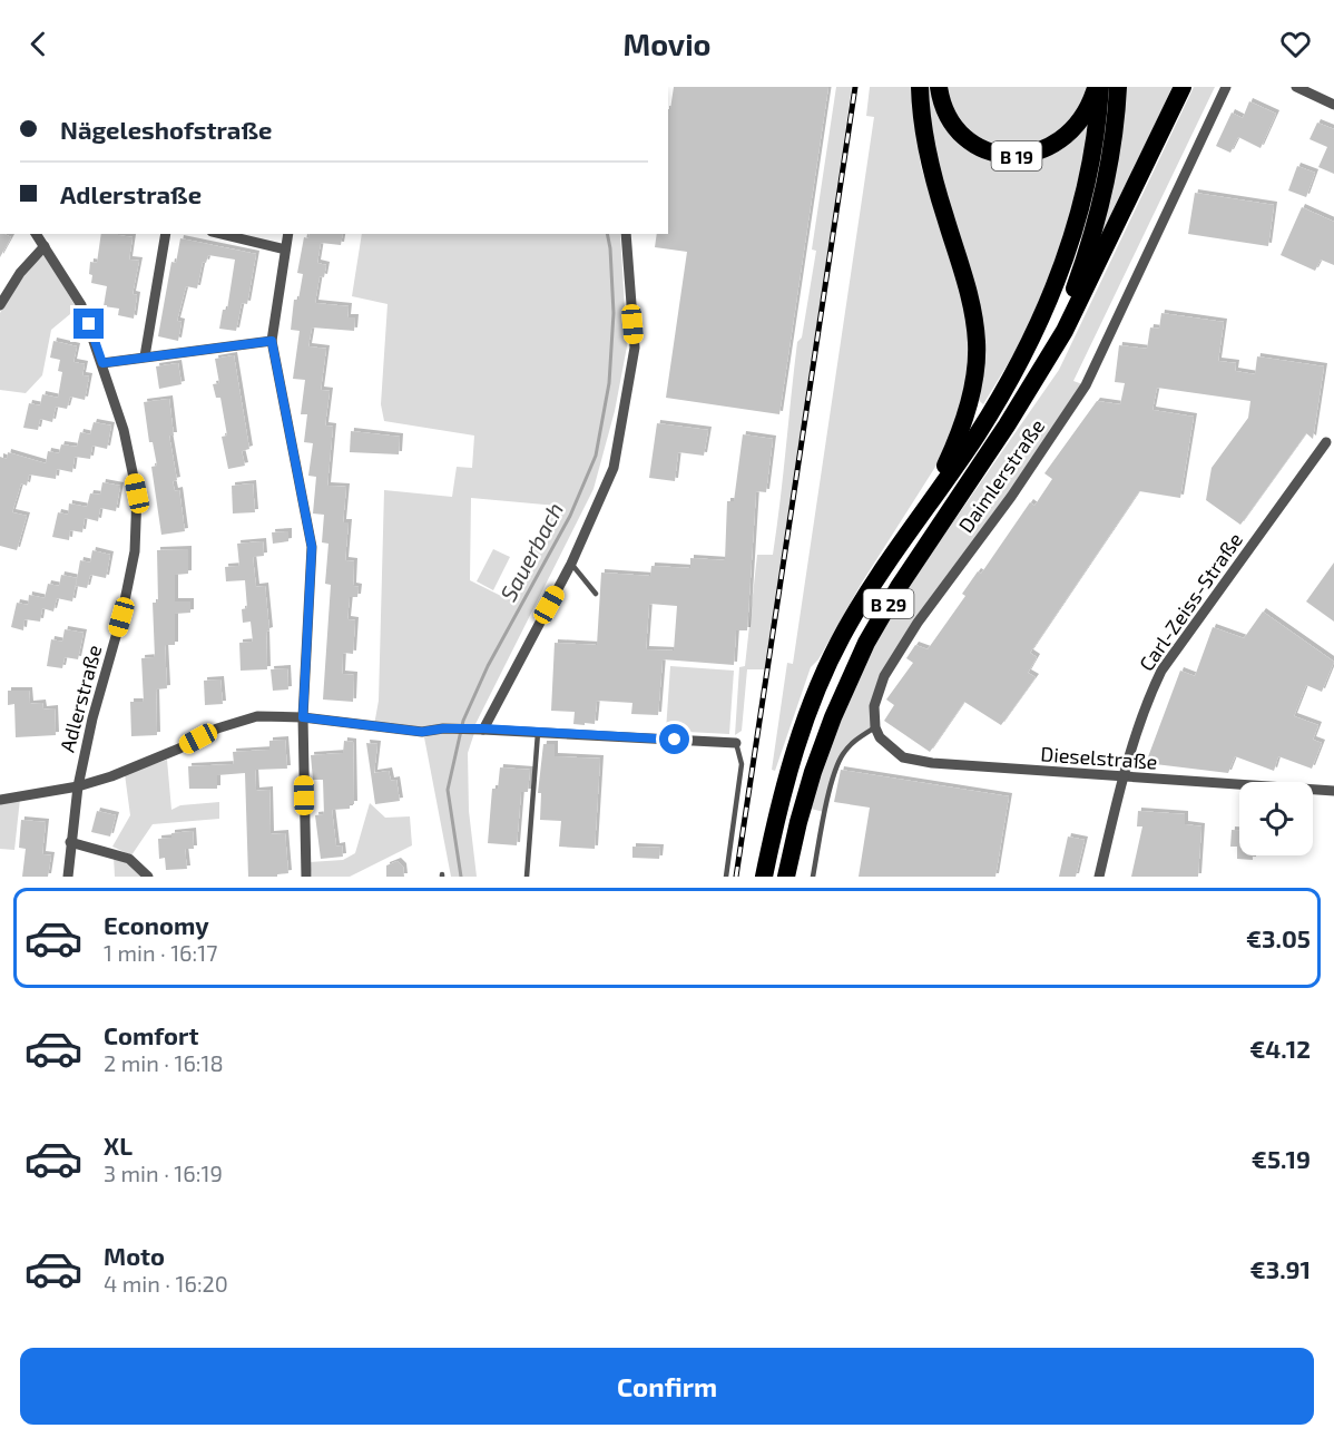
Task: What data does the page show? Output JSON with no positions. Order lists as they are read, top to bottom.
{
  "streets": {
    "highway": ["B 19", "B 29"],
    "street": [
      "Daimlerstraße",
      "Carl-Zeiss-Straße",
      "Adlerstraße",
      "Dieselstraße"
    ]
  },
  "crossings": [
    ["B 19", "B 29"],
    ["Daimlerstraße", "Dieselstraße"],
    ["Carl-Zeiss-Straße", "Dieselstraße"]
  ],
  "water": ["Sauerbach"],
  "page": {
    "header": "Movio",
    "banner": ["Nägeleshofstraße", "Adlerstraße"],
    "list": [
      {
        "name": "Economy",
        "note": "1 min · 16:17",
        "value": "€3.05"
      },
      {
        "name": "Comfort",
        "note": "2 min · 16:18",
        "value": "€4.12"
      },
      {
        "name": "XL",
        "note": "3 min · 16:19",
        "value": "€5.19"
      },
      {
        "name": "Moto",
        "note": "4 min · 16:20",
        "value": "€3.91"
      }
    ],
    "buttons": "Confirm"
  }
}
